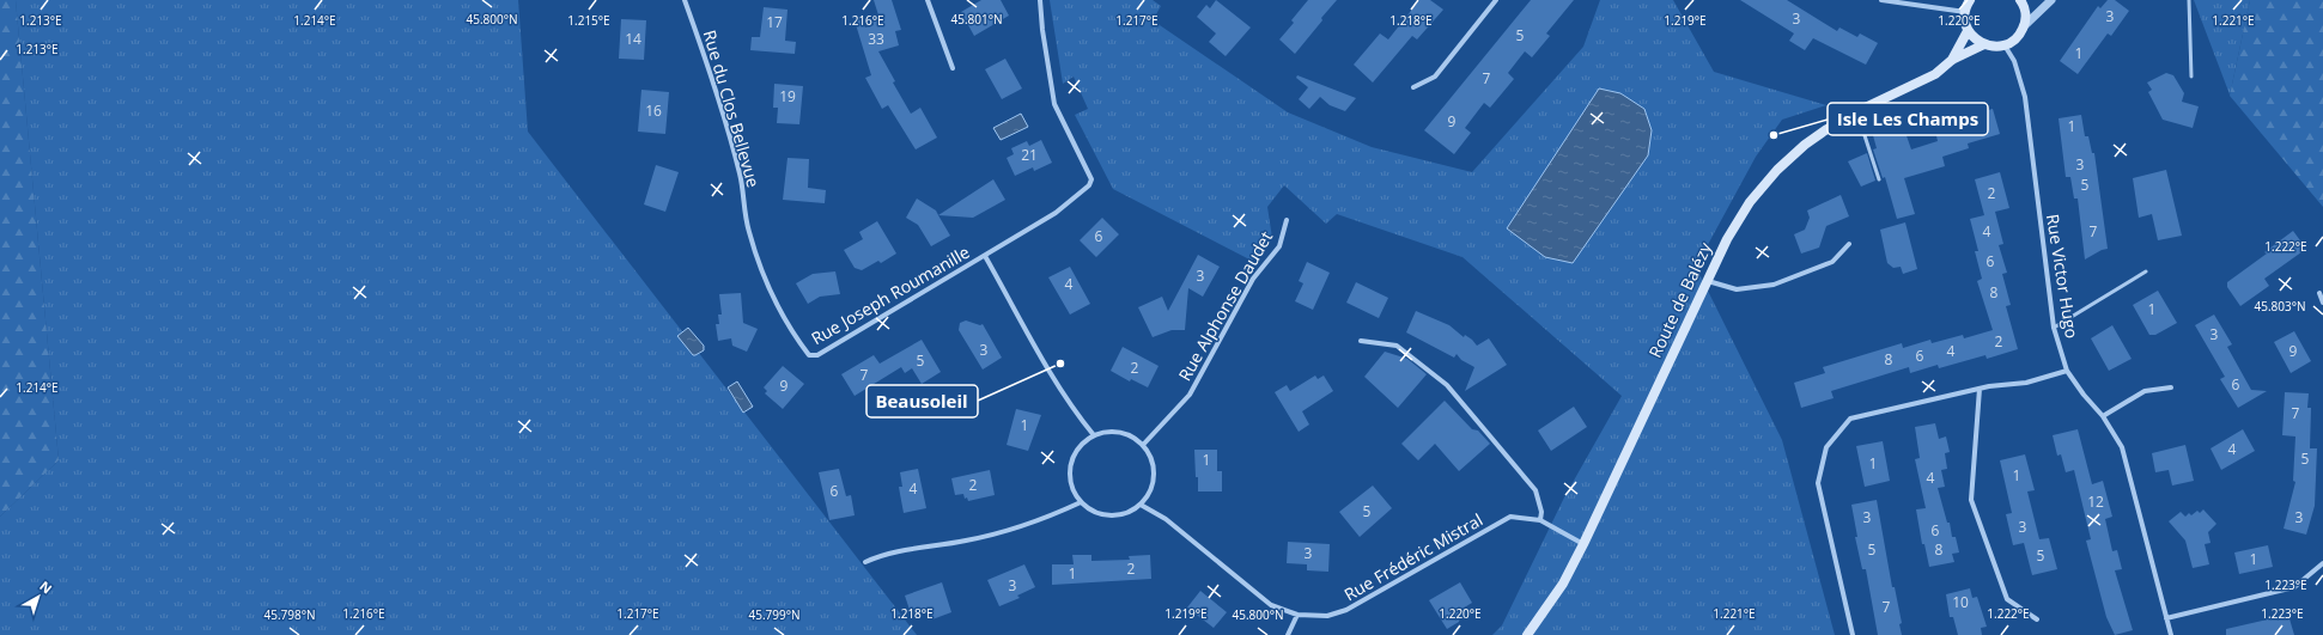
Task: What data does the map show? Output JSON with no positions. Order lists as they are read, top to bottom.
{
  "streets": {
    "main road": ["Route de Balézy"],
    "street": [
      "Rue du Clos Bellevue",
      "Rue Victor Hugo",
      "Rue Joseph Roumanille",
      "Rue Alphonse Daudet",
      "Rue Frédéric Mistral"
    ]
  },
  "crossings": [
    ["Rue du Clos Bellevue", "Rue Joseph Roumanille"],
    ["Rue Joseph Roumanille", "Rue Alphonse Daudet"],
    ["Rue Joseph Roumanille", "Rue Frédéric Mistral"],
    ["Route de Balézy", "Rue Frédéric Mistral"],
    ["Rue Alphonse Daudet", "Rue Frédéric Mistral"]
  ],
  "places": ["Isle Les Champs", "Beausoleil"],
  "house_numbers": [
    "3",
    "3",
    "17",
    "5",
    "14",
    "33",
    "1",
    "7",
    "19",
    "16",
    "9",
    "1",
    "21",
    "3",
    "5",
    "2",
    "4",
    "7",
    "6",
    "6",
    "3",
    "4",
    "8",
    "1",
    "3",
    "2",
    "3",
    "4",
    "9",
    "6",
    "8",
    "5",
    "2",
    "7",
    "6",
    "9",
    "7",
    "1",
    "4",
    "5",
    "1",
    "1",
    "1",
    "4",
    "2",
    "4",
    "6",
    "12",
    "5",
    "3",
    "3",
    "3",
    "6",
    "5",
    "8",
    "3",
    "5",
    "1",
    "2",
    "1",
    "3",
    "10",
    "7"
  ],
  "north": "top right",
  "coordinates": [
    "45.800°N",
    "45.801°N",
    "1.214°E",
    "1.215°E",
    "1.216°E",
    "1.217°E",
    "1.218°E",
    "1.219°E",
    "1.220°E",
    "1.221°E",
    "1.213°E",
    "1.222°E",
    "45.803°N",
    "1.223°E",
    "45.798°N",
    "45.799°N"
  ]
}
